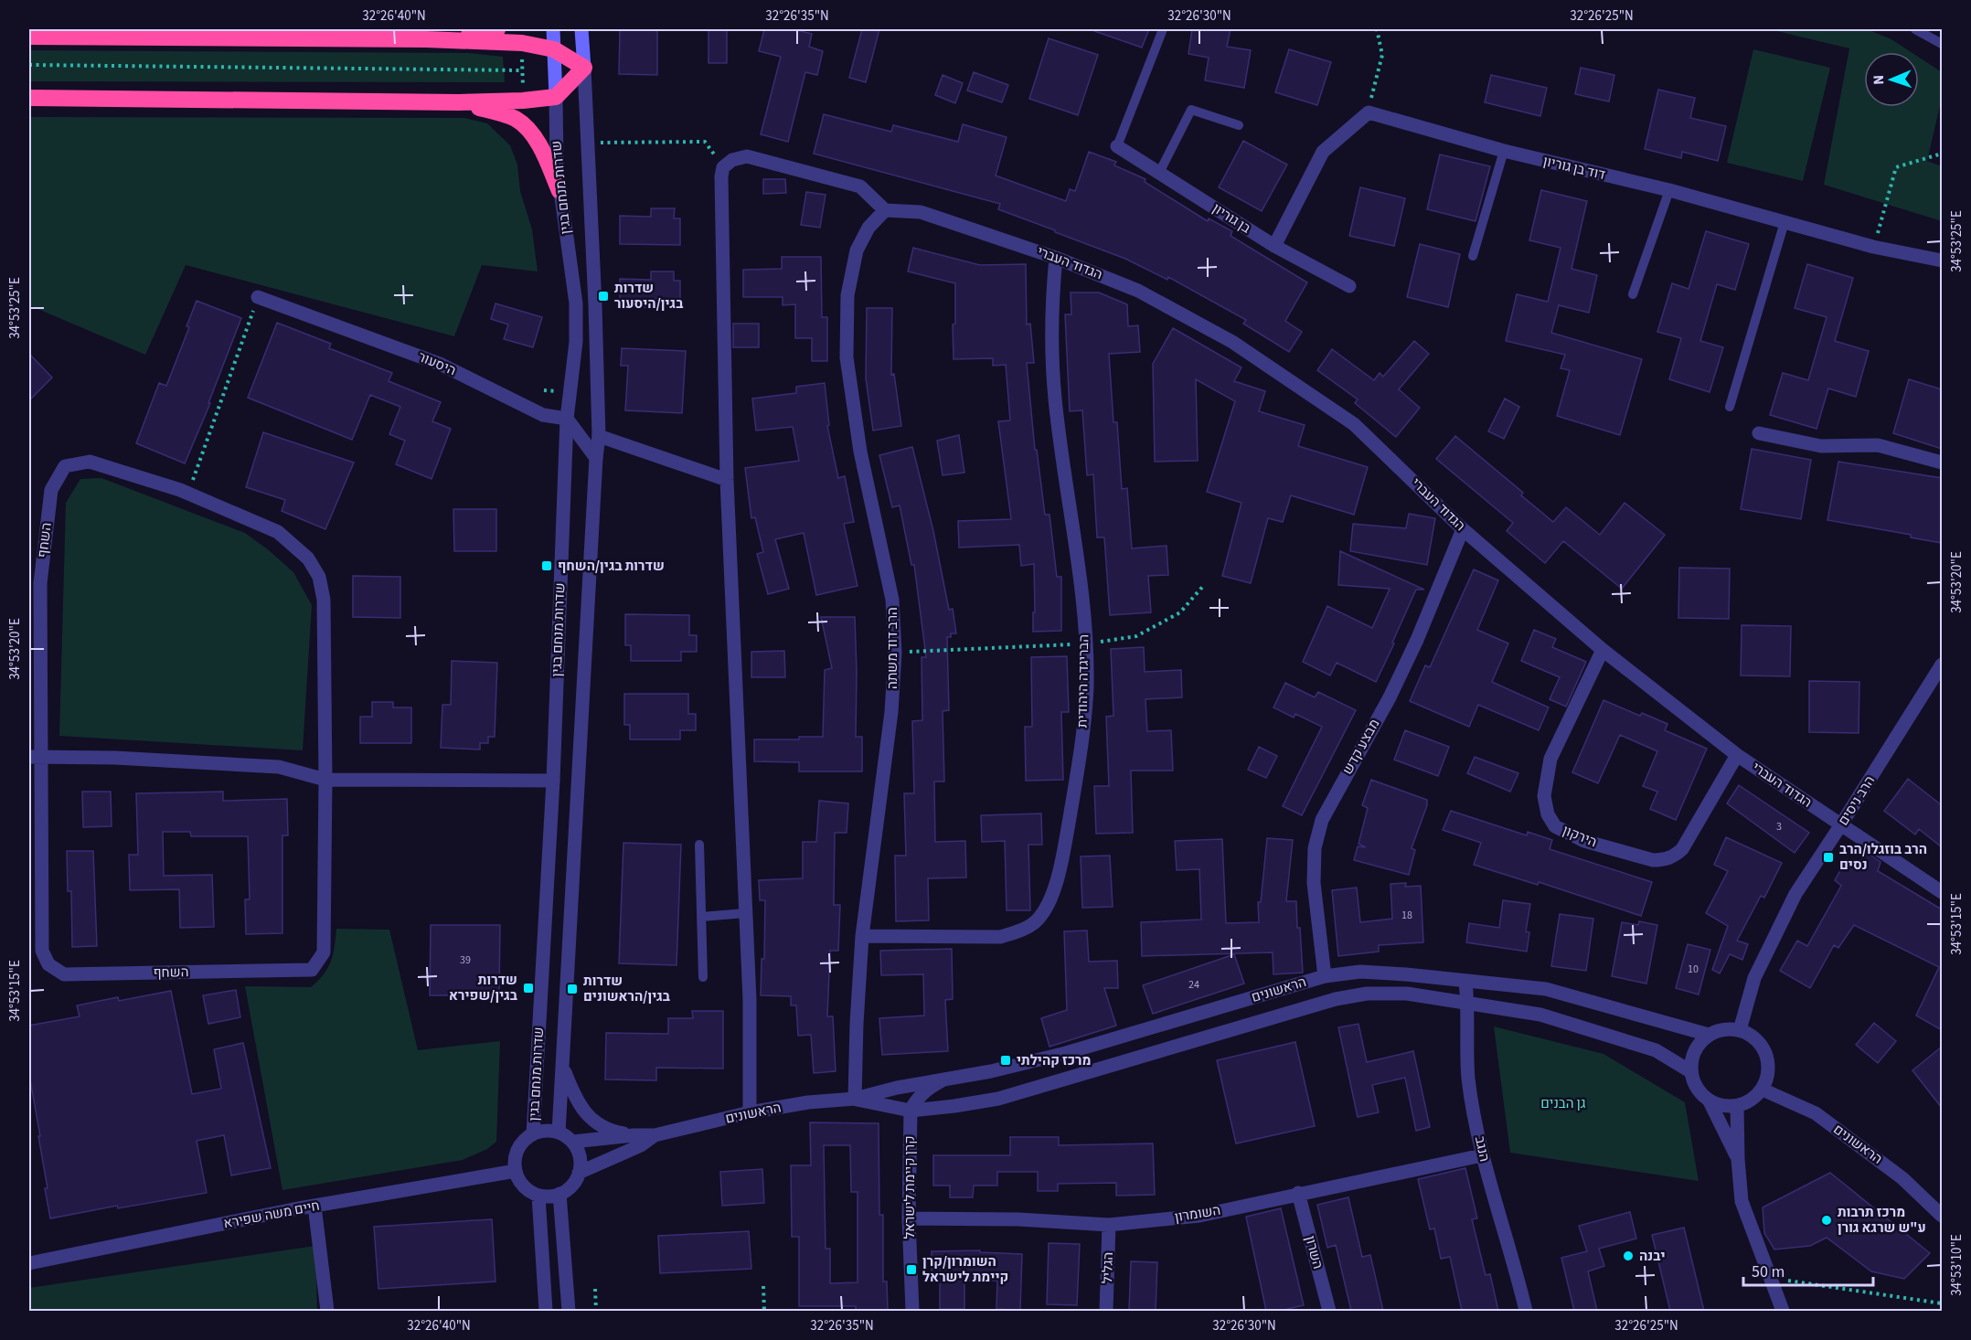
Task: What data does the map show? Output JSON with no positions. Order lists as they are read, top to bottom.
{
  "streets": {
    "main road": ["שדרות מנחם בגין"],
    "street": [
      "דוד בן גוריון",
      "בן גוריון",
      "הגדוד העברי",
      "היסעור",
      "השחף",
      "הרב דוד משתה",
      "הבריגדה היהודית",
      "מבצע קדש",
      "הרב ניסים",
      "הירקון",
      "הראשונים",
      "הנגב",
      "קרן קיימת לישראל",
      "השומרון",
      "חיים משה שפירא",
      "השרון",
      "הגליל"
    ]
  },
  "crossings": [
    ["שדרות מנחם בגין", "היסעור"],
    ["שדרות מנחם בגין", "הראשונים"],
    ["שדרות מנחם בגין", "חיים משה שפירא"],
    ["הגדוד העברי", "הרב דוד משתה"],
    ["הגדוד העברי", "הבריגדה היהודית"],
    ["הגדוד העברי", "מבצע קדש"],
    ["הגדוד העברי", "הרב ניסים"],
    ["הגדוד העברי", "הירקון"],
    ["הרב דוד משתה", "הבריגדה היהודית"],
    ["הרב דוד משתה", "הראשונים"],
    ["מבצע קדש", "הראשונים"],
    ["הרב ניסים", "הראשונים"],
    ["הראשונים", "הנגב"],
    ["הראשונים", "קרן קיימת לישראל"],
    ["הראשונים", "חיים משה שפירא"],
    ["הנגב", "השומרון"],
    ["קרן קיימת לישראל", "השומרון"],
    ["השומרון", "השרון"],
    ["השומרון", "הגליל"]
  ],
  "parks": ["גן הבנים"],
  "places": {
    "transit": [
      "שדרות בגין/היסעור",
      "שדרות בגין/השחף",
      "הרב בוזגלו/הרב נסים",
      "שדרות בגין/שפירא",
      "שדרות בגין/הראשונים",
      "מרכז קהילתי",
      "השומרון/קרן קיימת לישראל"
    ],
    "other": ["מרכז תרבות ע\"ש שרגא גורן", "יבנה"]
  },
  "house_numbers": [
    "3",
    "18",
    "39",
    "10",
    "24"
  ],
  "scale_bar": "50 m",
  "north": "left",
  "coordinates": [
    "32°26'40\"N",
    "32°26'35\"N",
    "32°26'30\"N",
    "32°26'25\"N",
    "34°53'25\"E",
    "34°53'20\"E",
    "34°53'15\"E",
    "34°53'10\"E"
  ]
}
